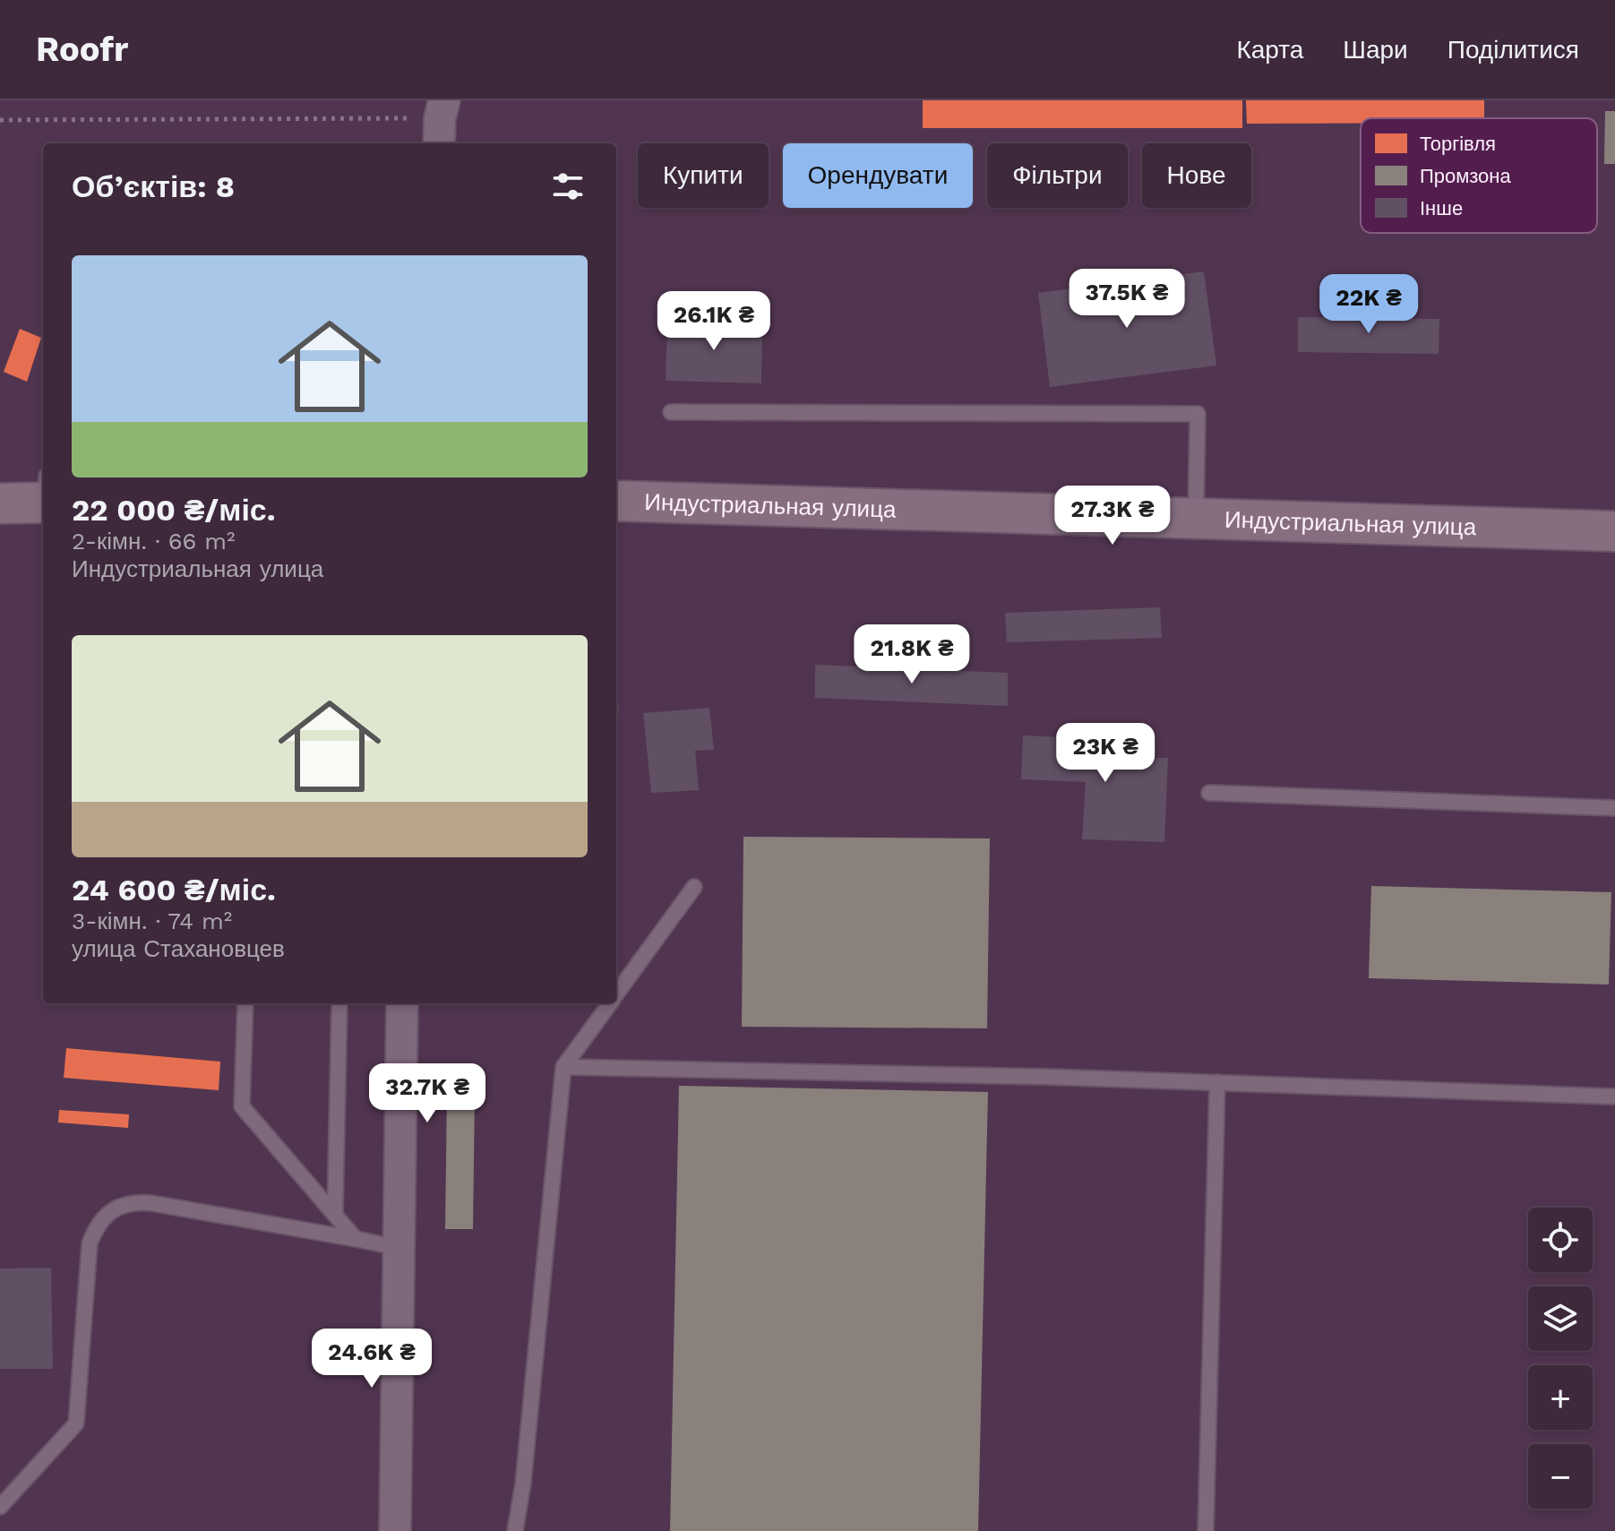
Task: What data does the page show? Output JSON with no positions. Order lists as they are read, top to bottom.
{
  "streets": {
    "main road": ["Индустриальная улица"]
  },
  "legend": ["Торгівля", "Промзона", "Інше"],
  "page": {
    "header": "Roofr",
    "nav": ["Карта", "Шари", "Поділитися"],
    "chip": [
      "Купити",
      "Орендувати",
      "Фільтри",
      "Нове"
    ],
    "heading": "Об’єктів: 8",
    "list": [
      {
        "name": "22 000 ₴/міс.",
        "note": "2-кімн. · 66 m² · Индустриальная улица"
      },
      {
        "name": "24 600 ₴/міс.",
        "note": "3-кімн. · 74 m² · улица Стахановцев"
      }
    ],
    "price": [
      "37.5K ₴",
      "22K ₴",
      "26.1K ₴",
      "27.3K ₴",
      "21.8K ₴",
      "23K ₴",
      "32.7K ₴",
      "24.6K ₴"
    ],
    "map_buttons": ["+", "−"]
  }
}
